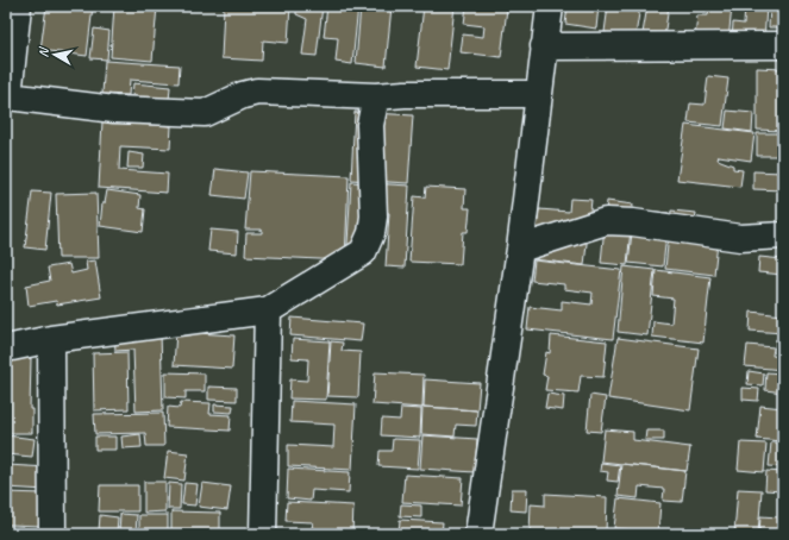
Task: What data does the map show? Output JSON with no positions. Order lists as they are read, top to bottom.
{
  "north": "left"
}
